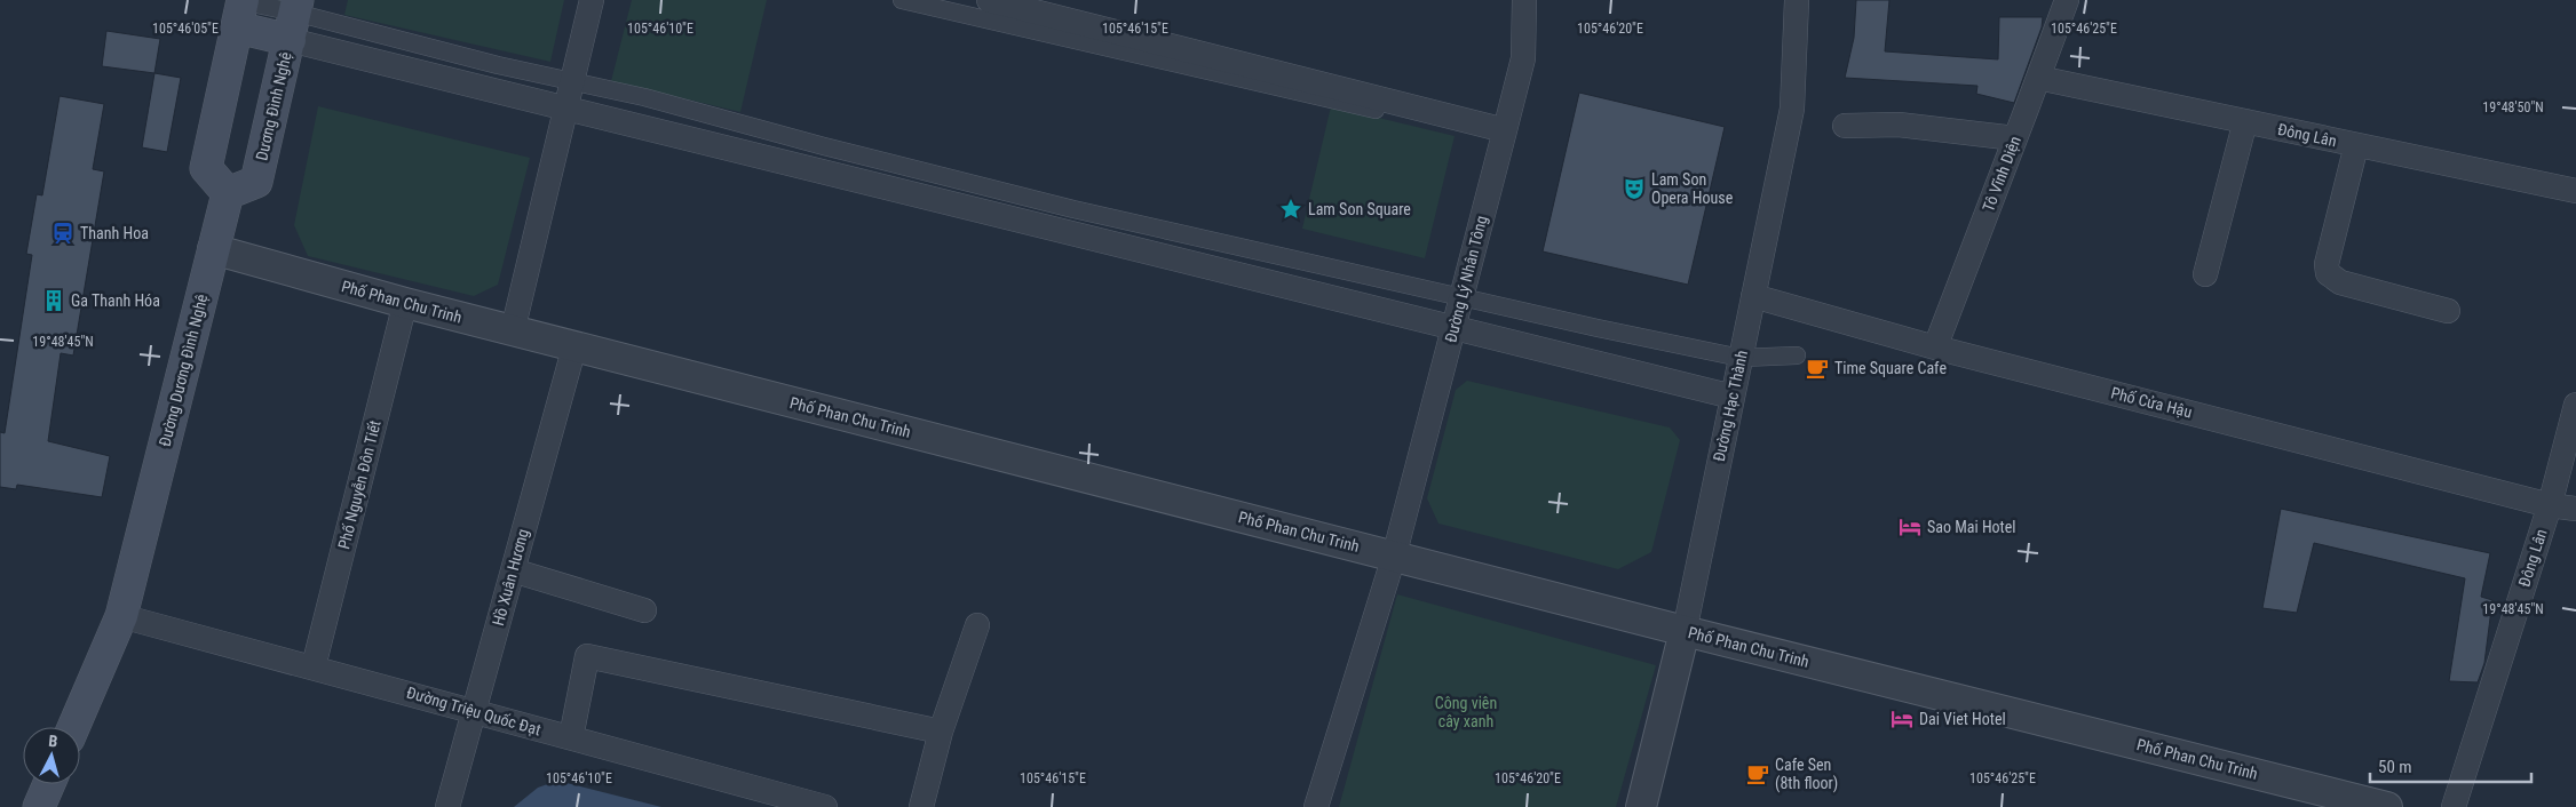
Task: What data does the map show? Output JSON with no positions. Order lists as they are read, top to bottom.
{
  "streets": {
    "main road": ["Dương Đình Nghệ", "Đường Dương Đình Nghệ"],
    "street": [
      "Đông Lân",
      "Tô Vĩnh Diện",
      "Đường Lý Nhân Tông",
      "Phố Phan Chu Trinh",
      "Phố Cửa Hậu",
      "Đường Hạc Thành",
      "Phố Nguyễn Đôn Tiết",
      "Hồ Xuân Hương",
      "Đường Triệu Quốc Đạt"
    ]
  },
  "crossings": [
    ["Dương Đình Nghệ", "Đường Dương Đình Nghệ"],
    ["Đông Lân", "Tô Vĩnh Diện"],
    ["Đông Lân", "Phố Cửa Hậu"],
    ["Tô Vĩnh Diện", "Phố Cửa Hậu"],
    ["Đường Lý Nhân Tông", "Phố Phan Chu Trinh"],
    ["Phố Phan Chu Trinh", "Đường Dương Đình Nghệ"],
    ["Phố Phan Chu Trinh", "Đường Hạc Thành"],
    ["Phố Phan Chu Trinh", "Phố Nguyễn Đôn Tiết"],
    ["Phố Phan Chu Trinh", "Hồ Xuân Hương"],
    ["Đường Dương Đình Nghệ", "Đường Triệu Quốc Đạt"],
    ["Phố Cửa Hậu", "Đường Hạc Thành"],
    ["Phố Nguyễn Đôn Tiết", "Đường Triệu Quốc Đạt"],
    ["Hồ Xuân Hương", "Đường Triệu Quốc Đạt"]
  ],
  "parks": ["Công viên cây xanh"],
  "places": {
    "theatre": ["Lam Son Opera House"],
    "place": ["Lam Son Square"],
    "station": ["Thanh Hoa"],
    "building": ["Ga Thanh Hóa"],
    "cafe": ["Time Square Cafe", "Cafe Sen (8th floor)"],
    "hotel": ["Sao Mai Hotel", "Dai Viet Hotel"]
  },
  "scale_bar": "50 m",
  "north": "top",
  "coordinates": [
    "105°46'05\"E",
    "105°46'10\"E",
    "105°46'15\"E",
    "105°46'20\"E",
    "105°46'25\"E",
    "19°48'50\"N",
    "19°48'45\"N"
  ]
}
